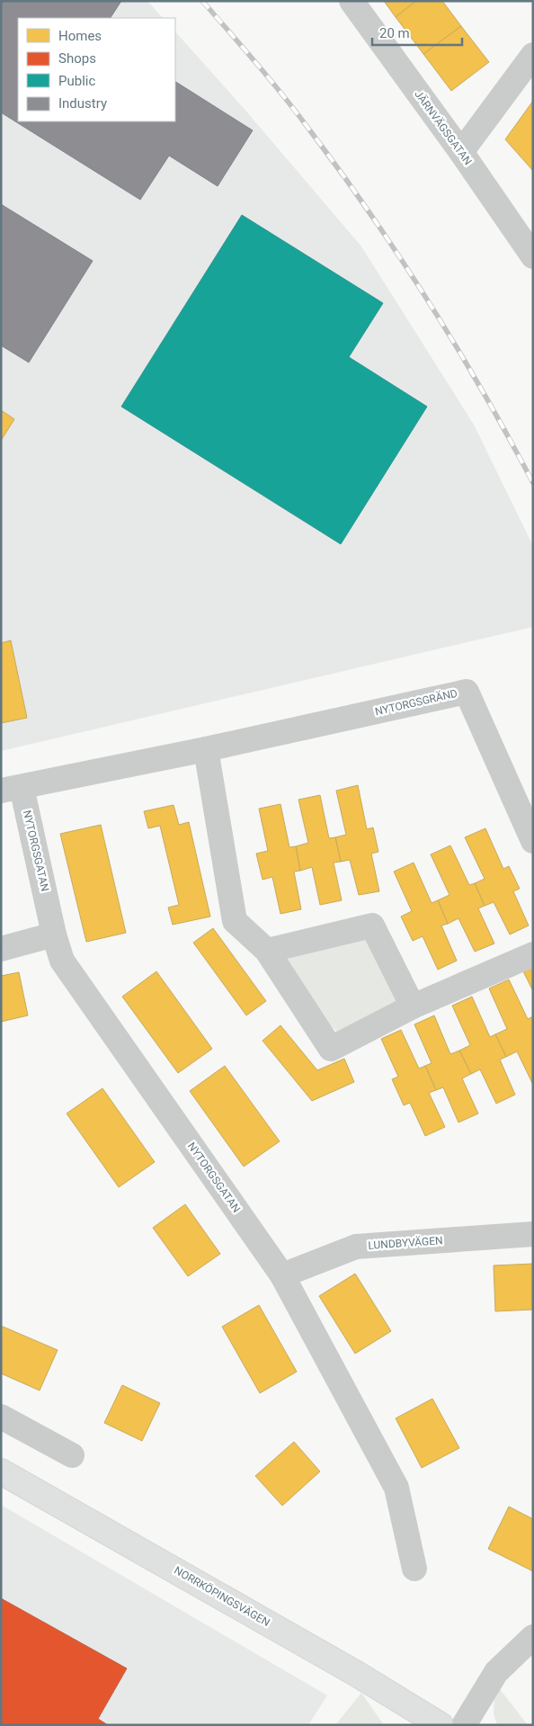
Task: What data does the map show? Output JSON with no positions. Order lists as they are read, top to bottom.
{
  "streets": {
    "street": [
      "JÄRNVÄGSGATAN",
      "NYTORGSGRÄND",
      "NYTORGSGATAN",
      "LUNDBYVÄGEN",
      "NORRKÖPINGSVÄGEN"
    ]
  },
  "crossings": [
    ["NYTORGSGRÄND", "NYTORGSGATAN"],
    ["NYTORGSGATAN", "LUNDBYVÄGEN"]
  ],
  "legend": [
    "Homes",
    "Shops",
    "Public",
    "Industry"
  ],
  "scale_bar": "20 m"
}
